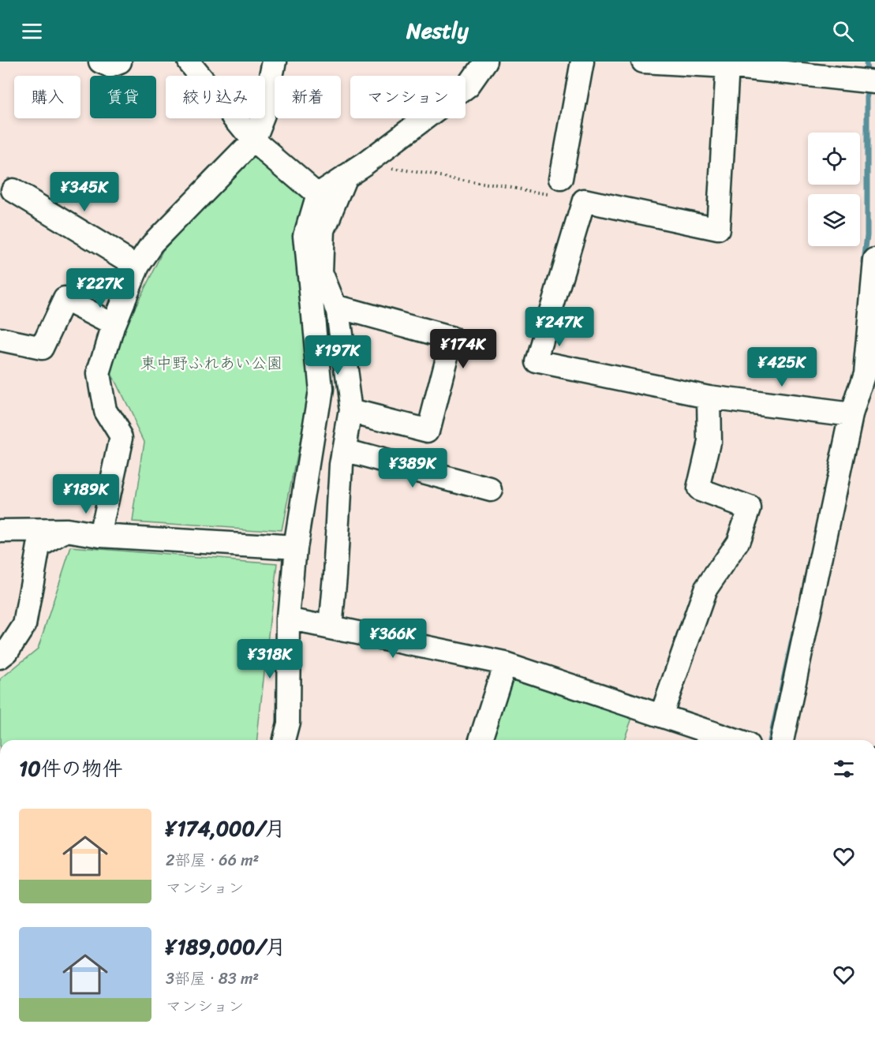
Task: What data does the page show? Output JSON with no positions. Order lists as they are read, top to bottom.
{
  "parks": ["東中野ふれあい公園"],
  "page": {
    "header": "Nestly",
    "chip": [
      "購入",
      "賃貸",
      "絞り込み",
      "新着",
      "マンション"
    ],
    "price": [
      "¥345K",
      "¥227K",
      "¥247K",
      "¥174K",
      "¥197K",
      "¥425K",
      "¥389K",
      "¥189K",
      "¥366K",
      "¥318K"
    ],
    "heading": "10件の物件",
    "list": [
      {
        "name": "¥174,000/月",
        "note": "2部屋 · 66 m² · マンション"
      },
      {
        "name": "¥189,000/月",
        "note": "3部屋 · 83 m² · マンション"
      }
    ]
  }
}
